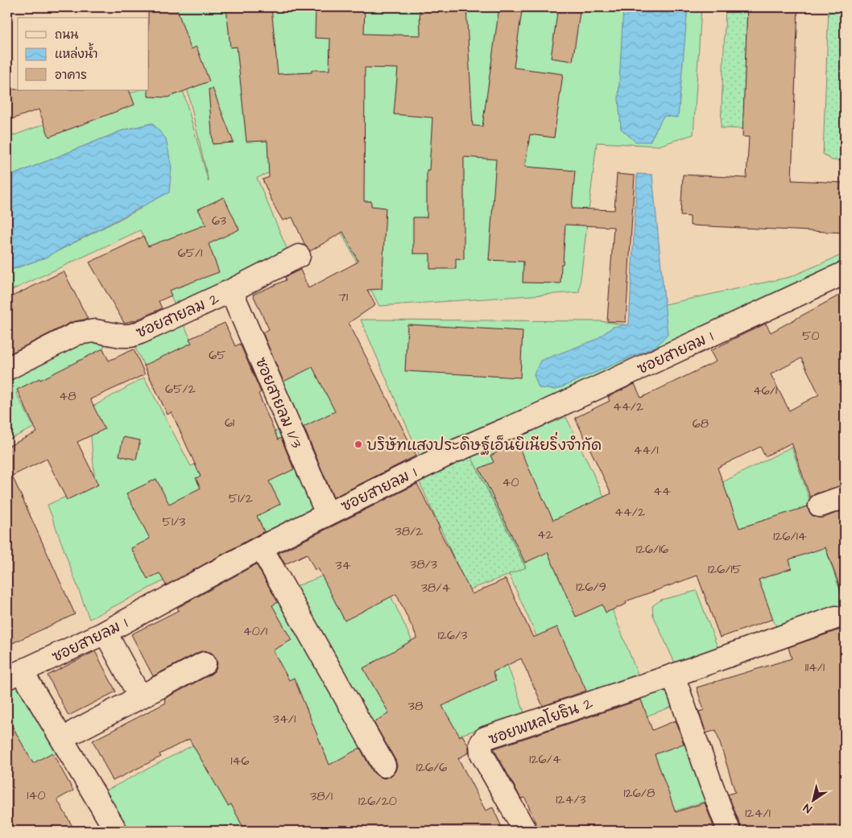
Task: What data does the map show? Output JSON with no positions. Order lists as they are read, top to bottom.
{
  "streets": {
    "street": [
      "ซอยสายลม 2",
      "ซอยสายลม 1",
      "ซอยสายลม 1/3",
      "ซอยพหลโยธิน 2"
    ]
  },
  "crossings": [
    ["ซอยสายลม 2", "ซอยสายลม 1/3"],
    ["ซอยสายลม 1", "ซอยสายลม 1/3"]
  ],
  "places": ["บริษัทแสงประดิษฐ์เอ็นยิเนียริ่งจำกัด"],
  "house_numbers": [
    "63",
    "65/1",
    "71",
    "50",
    "65",
    "65/2",
    "46/1",
    "48",
    "44/2",
    "61",
    "68",
    "44/1",
    "40",
    "44",
    "51/2",
    "44/2",
    "51/3",
    "38/2",
    "42",
    "126/14",
    "126/16",
    "38/3",
    "34",
    "126/15",
    "126/9",
    "38/4",
    "40/1",
    "126/3",
    "114/1",
    "38",
    "34/1",
    "126/4",
    "146",
    "126/6",
    "126/8",
    "140",
    "38/1",
    "124/3",
    "126/20",
    "124/1"
  ],
  "legend": ["ถนน", "แหล่งน้ำ", "อาคาร"],
  "north": "bottom left"
}
